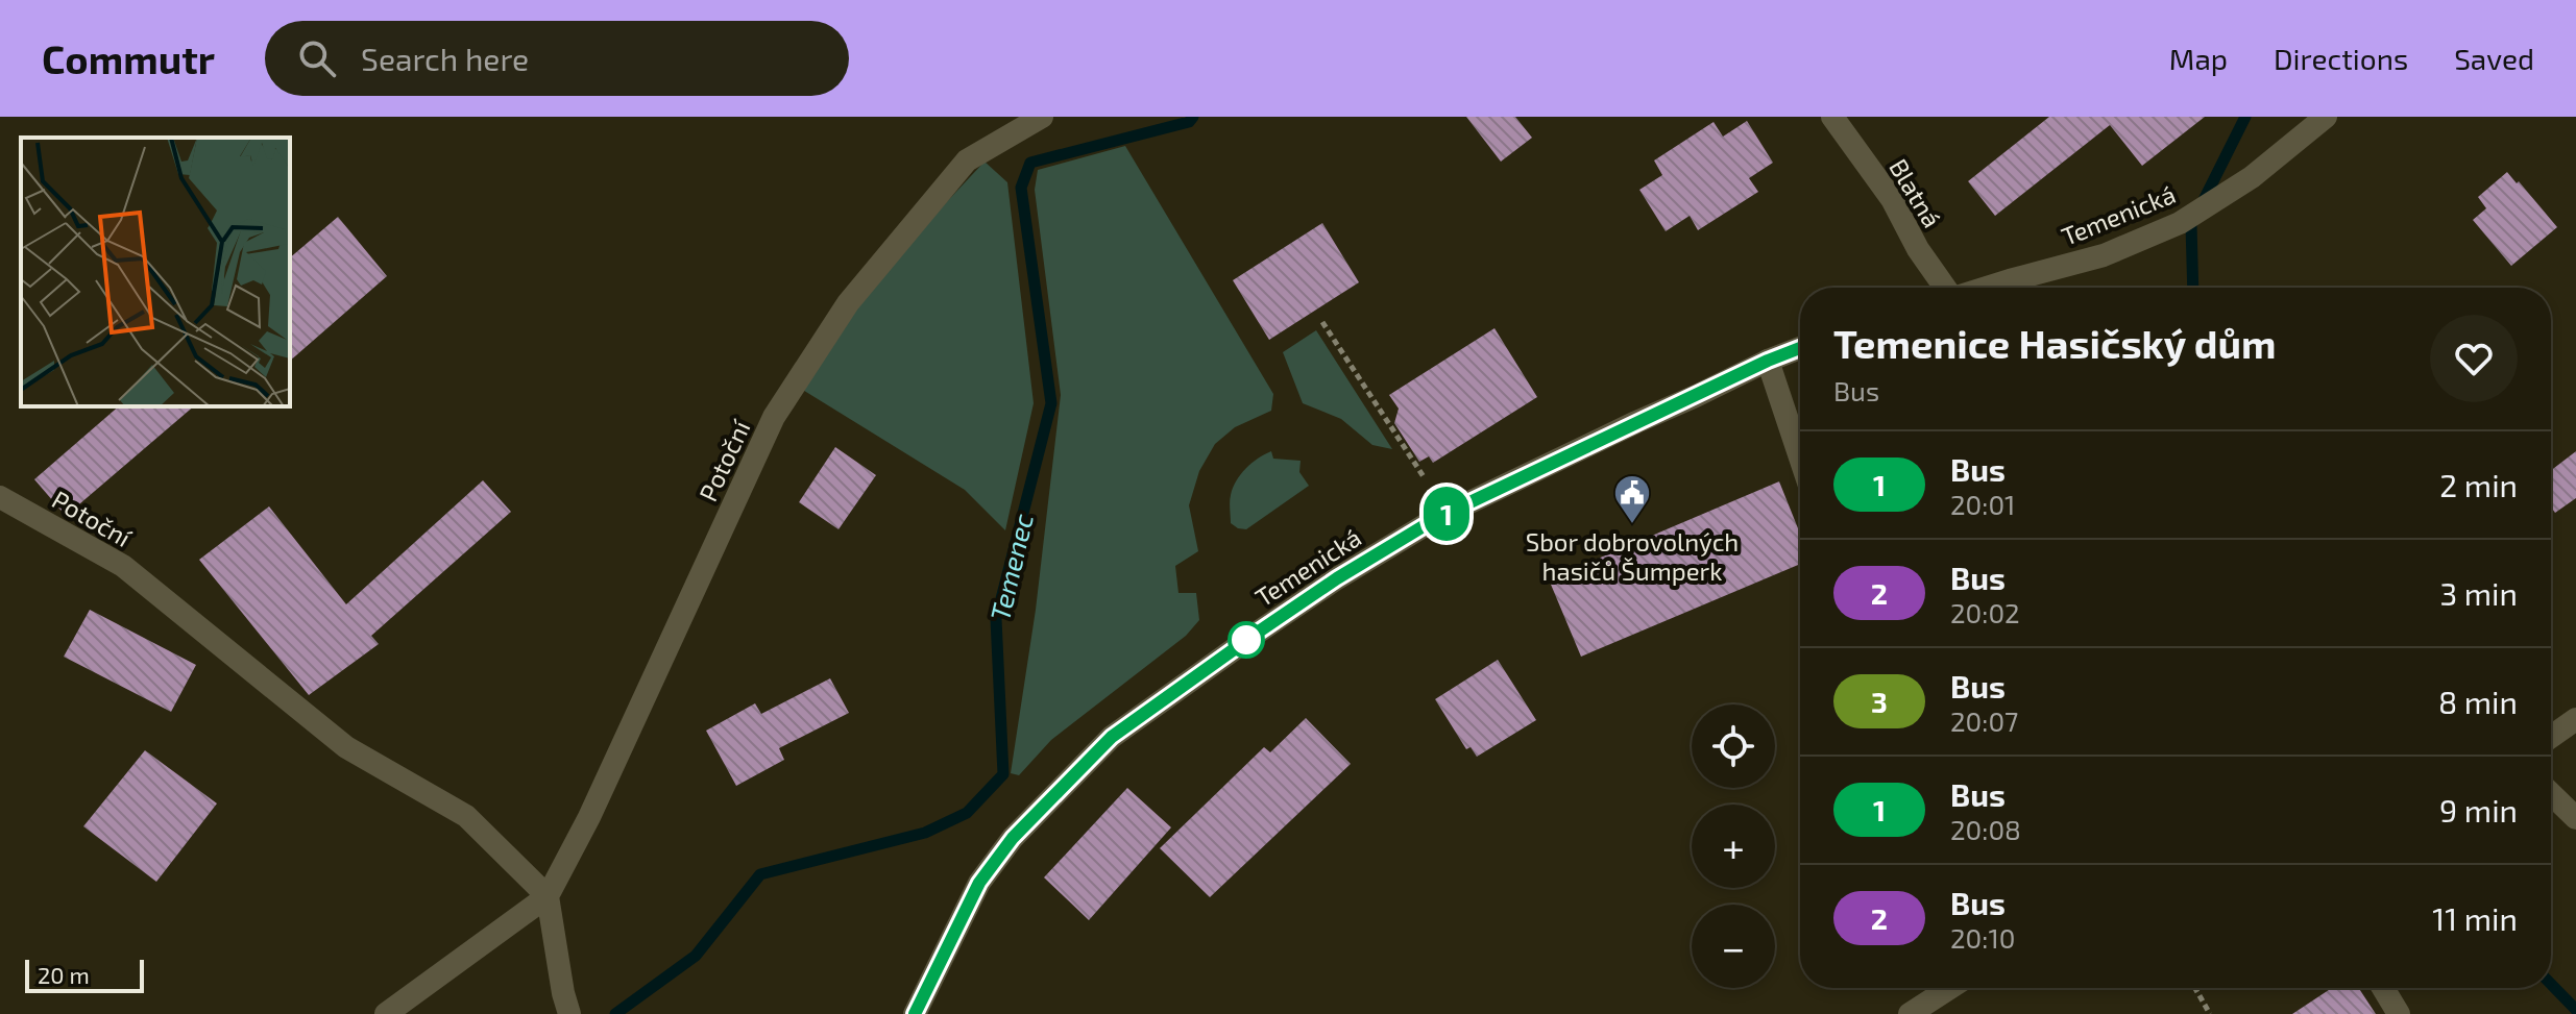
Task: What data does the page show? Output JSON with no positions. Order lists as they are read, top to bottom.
{
  "streets": {
    "street": ["Blatná", "Temenická", "Potoční"]
  },
  "water": ["Temenec"],
  "places": {
    "public building": ["Sbor dobrovolných hasičů Šumperk"]
  },
  "lines": ["bus line 1"],
  "scale_bar": "20 m",
  "page": {
    "header": "Commutr",
    "search": "Search here",
    "nav": ["Map", "Directions", "Saved"],
    "on_map": "1",
    "heading": ["Temenice Hasičský dům", "Bus"],
    "list": [
      {
        "mark": "1",
        "name": "Bus",
        "note": "20:01",
        "value": "2 min"
      },
      {
        "mark": "2",
        "name": "Bus",
        "note": "20:02",
        "value": "3 min"
      },
      {
        "mark": "3",
        "name": "Bus",
        "note": "20:07",
        "value": "8 min"
      },
      {
        "mark": "1",
        "name": "Bus",
        "note": "20:08",
        "value": "9 min"
      },
      {
        "mark": "2",
        "name": "Bus",
        "note": "20:10",
        "value": "11 min"
      }
    ],
    "map_buttons": ["+", "−"],
    "scale": "20 m"
  }
}
